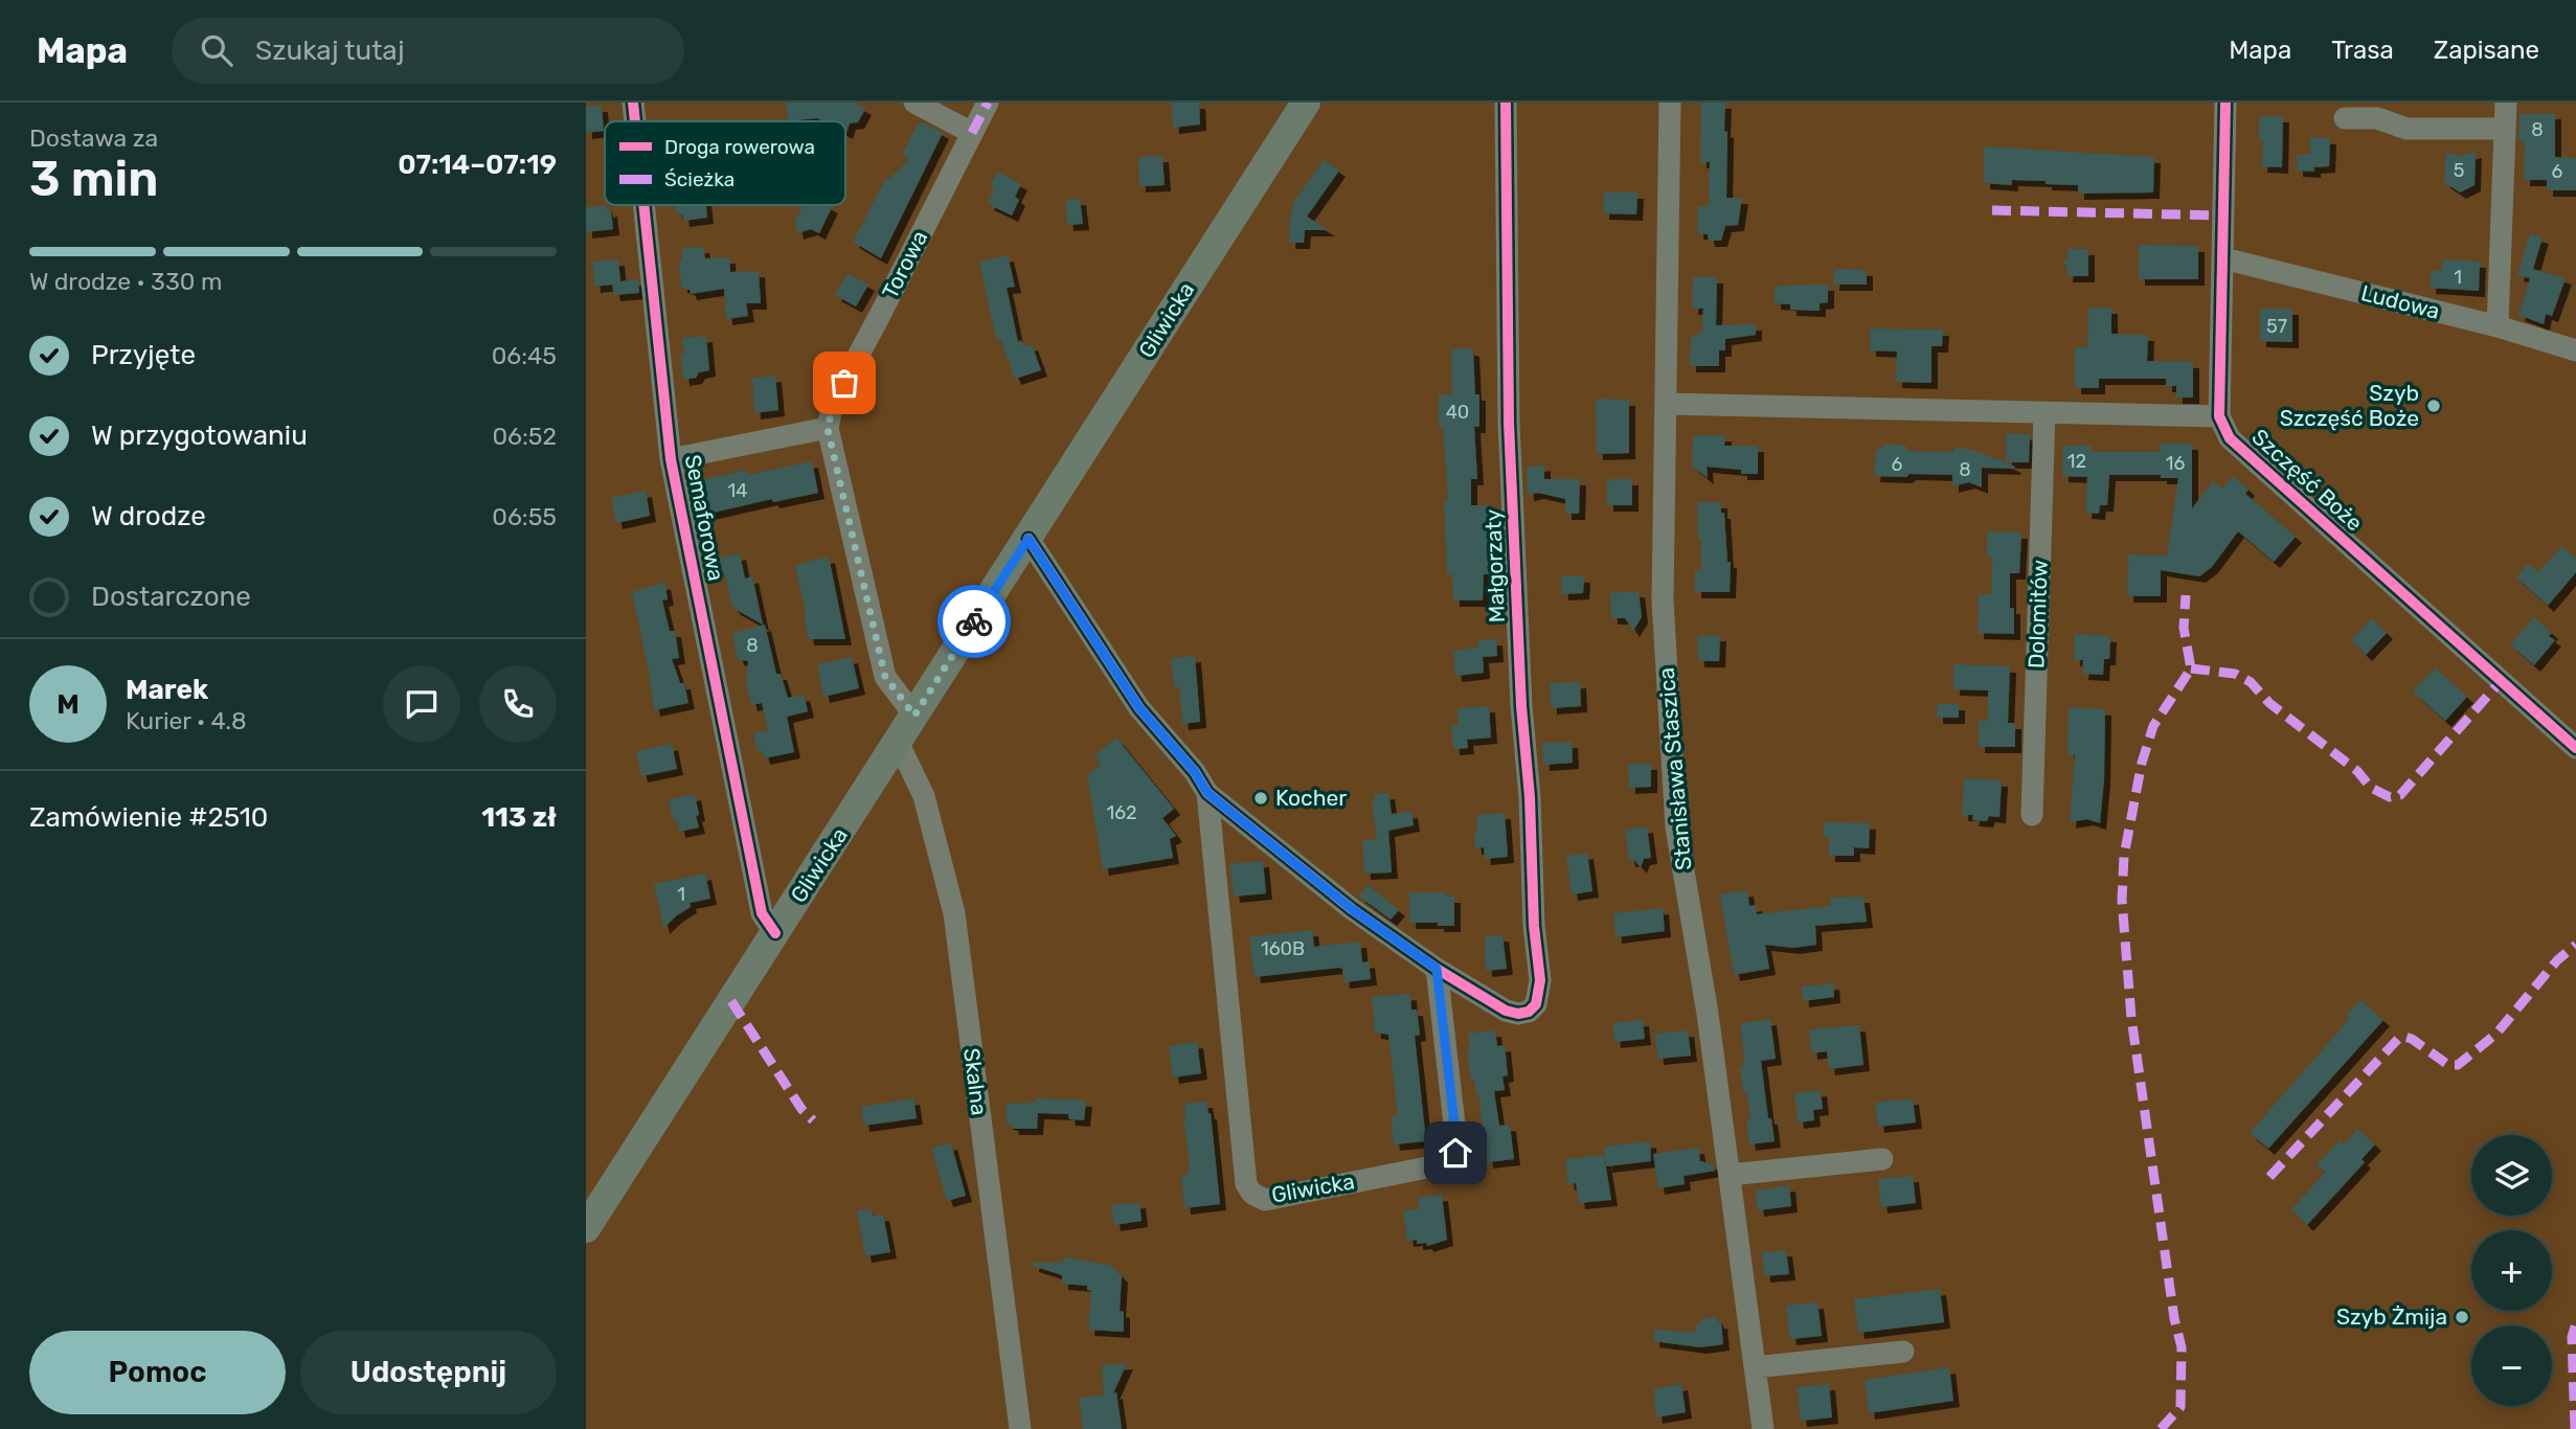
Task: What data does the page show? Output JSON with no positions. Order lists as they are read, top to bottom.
{
  "streets": {
    "main road": ["Gliwicka"],
    "street": [
      "Torowa",
      "Ludowa",
      "Szczęść Boże",
      "Semaforowa",
      "Małgorzaty",
      "Dolomitów",
      "Stanisława Staszica",
      "Skalna"
    ]
  },
  "crossings": [
    ["Torowa", "Gliwicka"],
    ["Gliwicka", "Semaforowa"],
    ["Gliwicka", "Małgorzaty"],
    ["Gliwicka", "Skalna"]
  ],
  "places": ["Szyb Szczęść Boże", "Kocher", "Szyb Żmija"],
  "house_numbers": [
    "8",
    "5",
    "6",
    "1",
    "57",
    "40",
    "12",
    "16",
    "6",
    "8",
    "14",
    "8",
    "162",
    "1",
    "160B"
  ],
  "legend": ["Droga rowerowa", "Ścieżka"],
  "page": {
    "header": "Mapa",
    "search": "Szukaj tutaj",
    "nav": ["Mapa", "Trasa", "Zapisane"],
    "heading": ["3 min", "Dostawa za", "07:14–07:19"],
    "panel": [
      "Marek",
      "Kurier · 4.8",
      "Zamówienie #2510",
      "113 zł"
    ],
    "bar": "W drodze · 330 m",
    "list": [
      ["Przyjęte", "06:45"],
      ["W przygotowaniu", "06:52"],
      ["W drodze", "06:55"],
      "Dostarczone"
    ],
    "round": "M",
    "map_buttons": ["+", "−"],
    "buttons": ["Pomoc", "Udostępnij"]
  }
}
